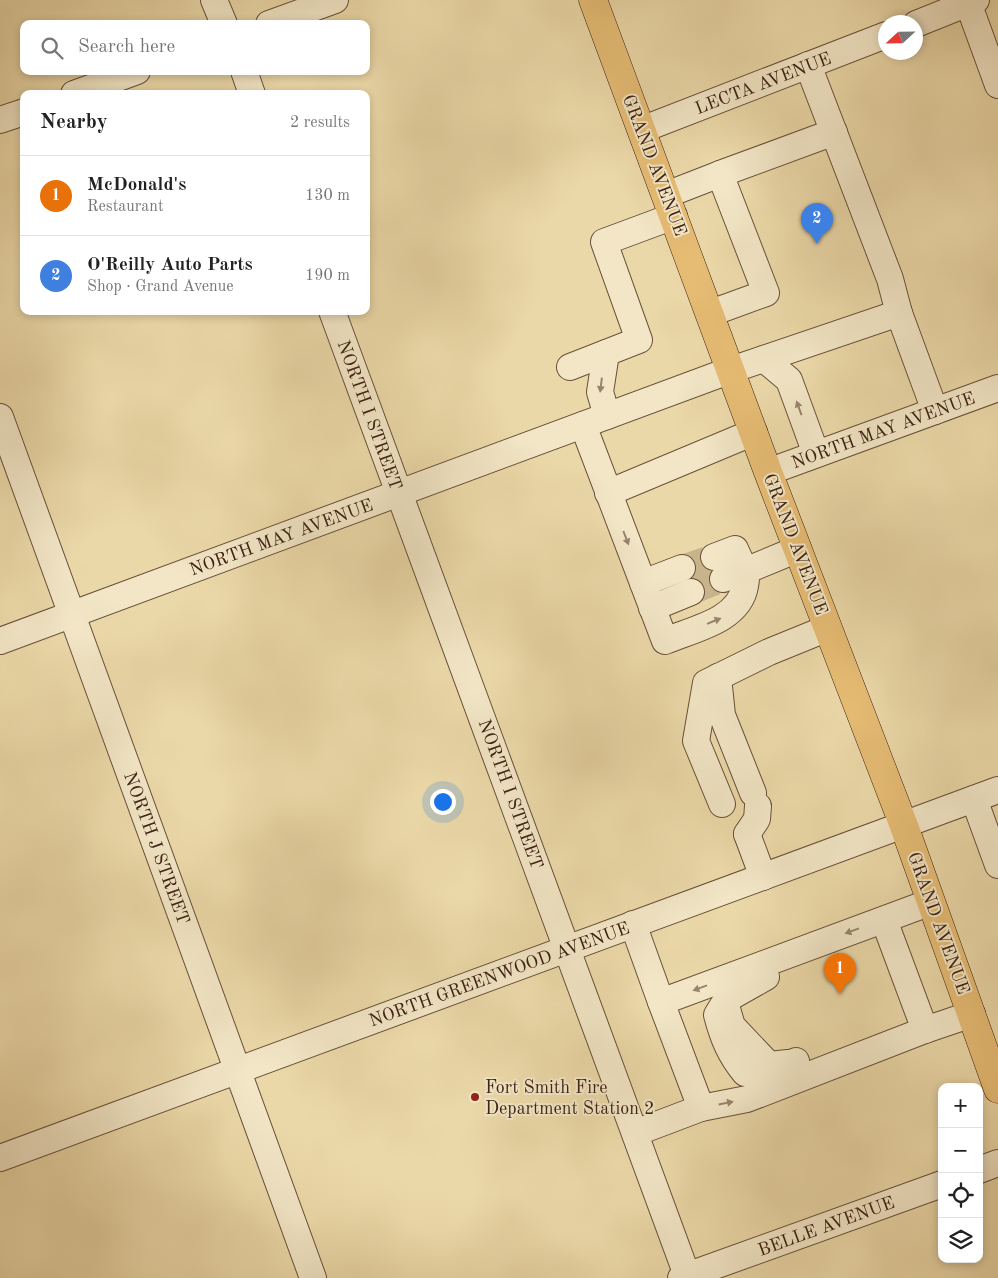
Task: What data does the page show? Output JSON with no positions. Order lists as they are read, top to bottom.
{
  "streets": {
    "main road": ["GRAND AVENUE"],
    "street": [
      "LECTA AVENUE",
      "NORTH I STREET",
      "NORTH MAY AVENUE",
      "NORTH J STREET",
      "NORTH GREENWOOD AVENUE",
      "BELLE AVENUE"
    ]
  },
  "crossings": [
    ["LECTA AVENUE", "GRAND AVENUE"],
    ["GRAND AVENUE", "NORTH MAY AVENUE"],
    ["GRAND AVENUE", "NORTH GREENWOOD AVENUE"],
    ["NORTH I STREET", "NORTH MAY AVENUE"],
    ["NORTH I STREET", "NORTH GREENWOOD AVENUE"],
    ["NORTH I STREET", "BELLE AVENUE"],
    ["NORTH MAY AVENUE", "NORTH J STREET"],
    ["NORTH J STREET", "NORTH GREENWOOD AVENUE"]
  ],
  "places": ["Fort Smith Fire Department Station 2"],
  "north": "left",
  "page": {
    "search": "Search here",
    "heading": ["Nearby", "2 results"],
    "list": [
      {
        "mark": "1",
        "name": "McDonald's",
        "note": "Restaurant",
        "value": "130 m"
      },
      {
        "mark": "2",
        "name": "O'Reilly Auto Parts",
        "note": "Shop · Grand Avenue",
        "value": "190 m"
      }
    ],
    "pins": ["2", "1"],
    "map_buttons": ["+", "−"]
  }
}
